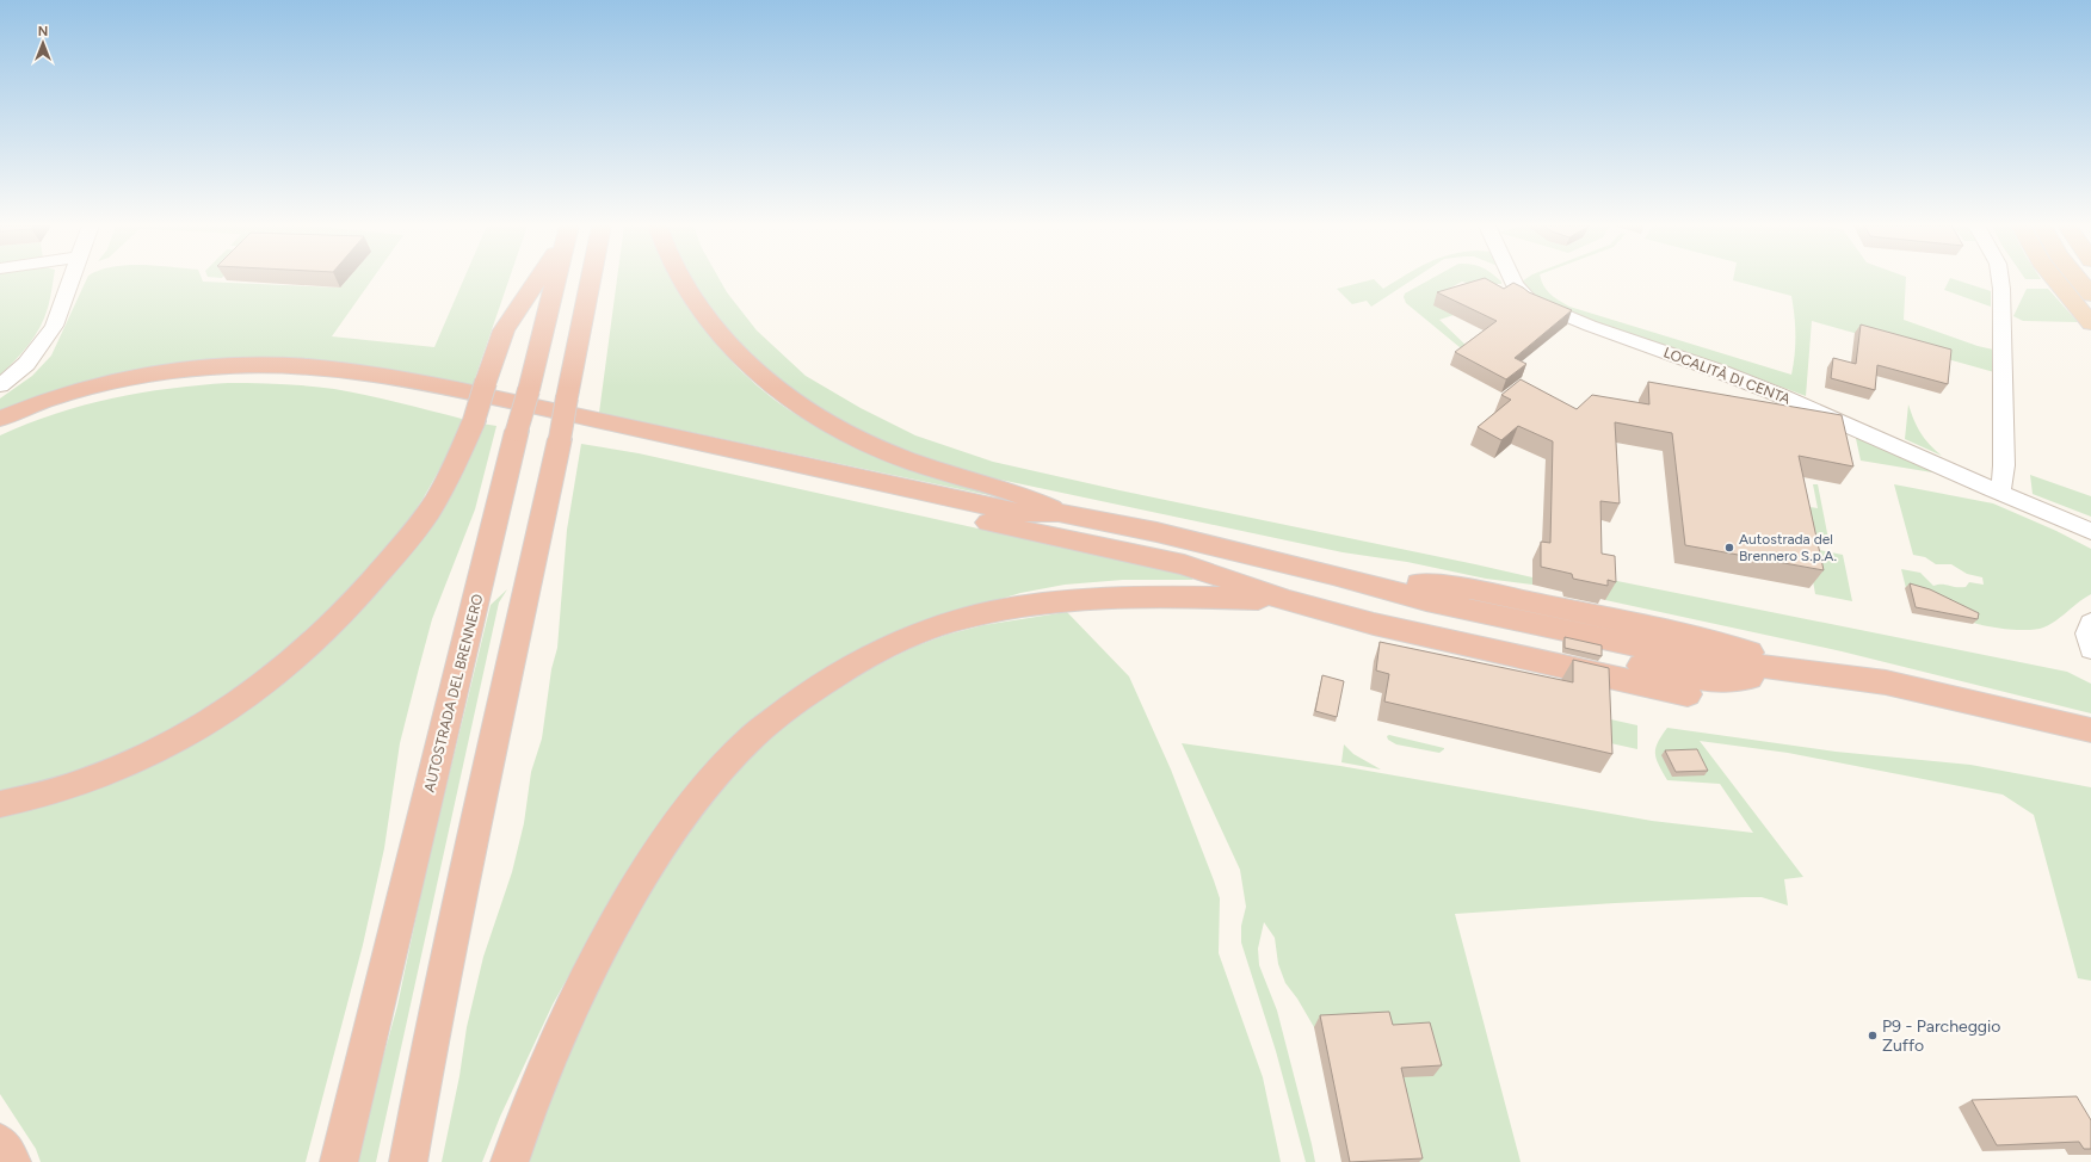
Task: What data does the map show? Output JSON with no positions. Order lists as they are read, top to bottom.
{
  "streets": {
    "highway": ["AUTOSTRADA DEL BRENNERO"],
    "street": ["LOCALITÀ DI CENTA"]
  },
  "places": ["Autostrada del Brennero S.p.A.", "P9 - Parcheggio Zuffo"],
  "north": "top"
}
